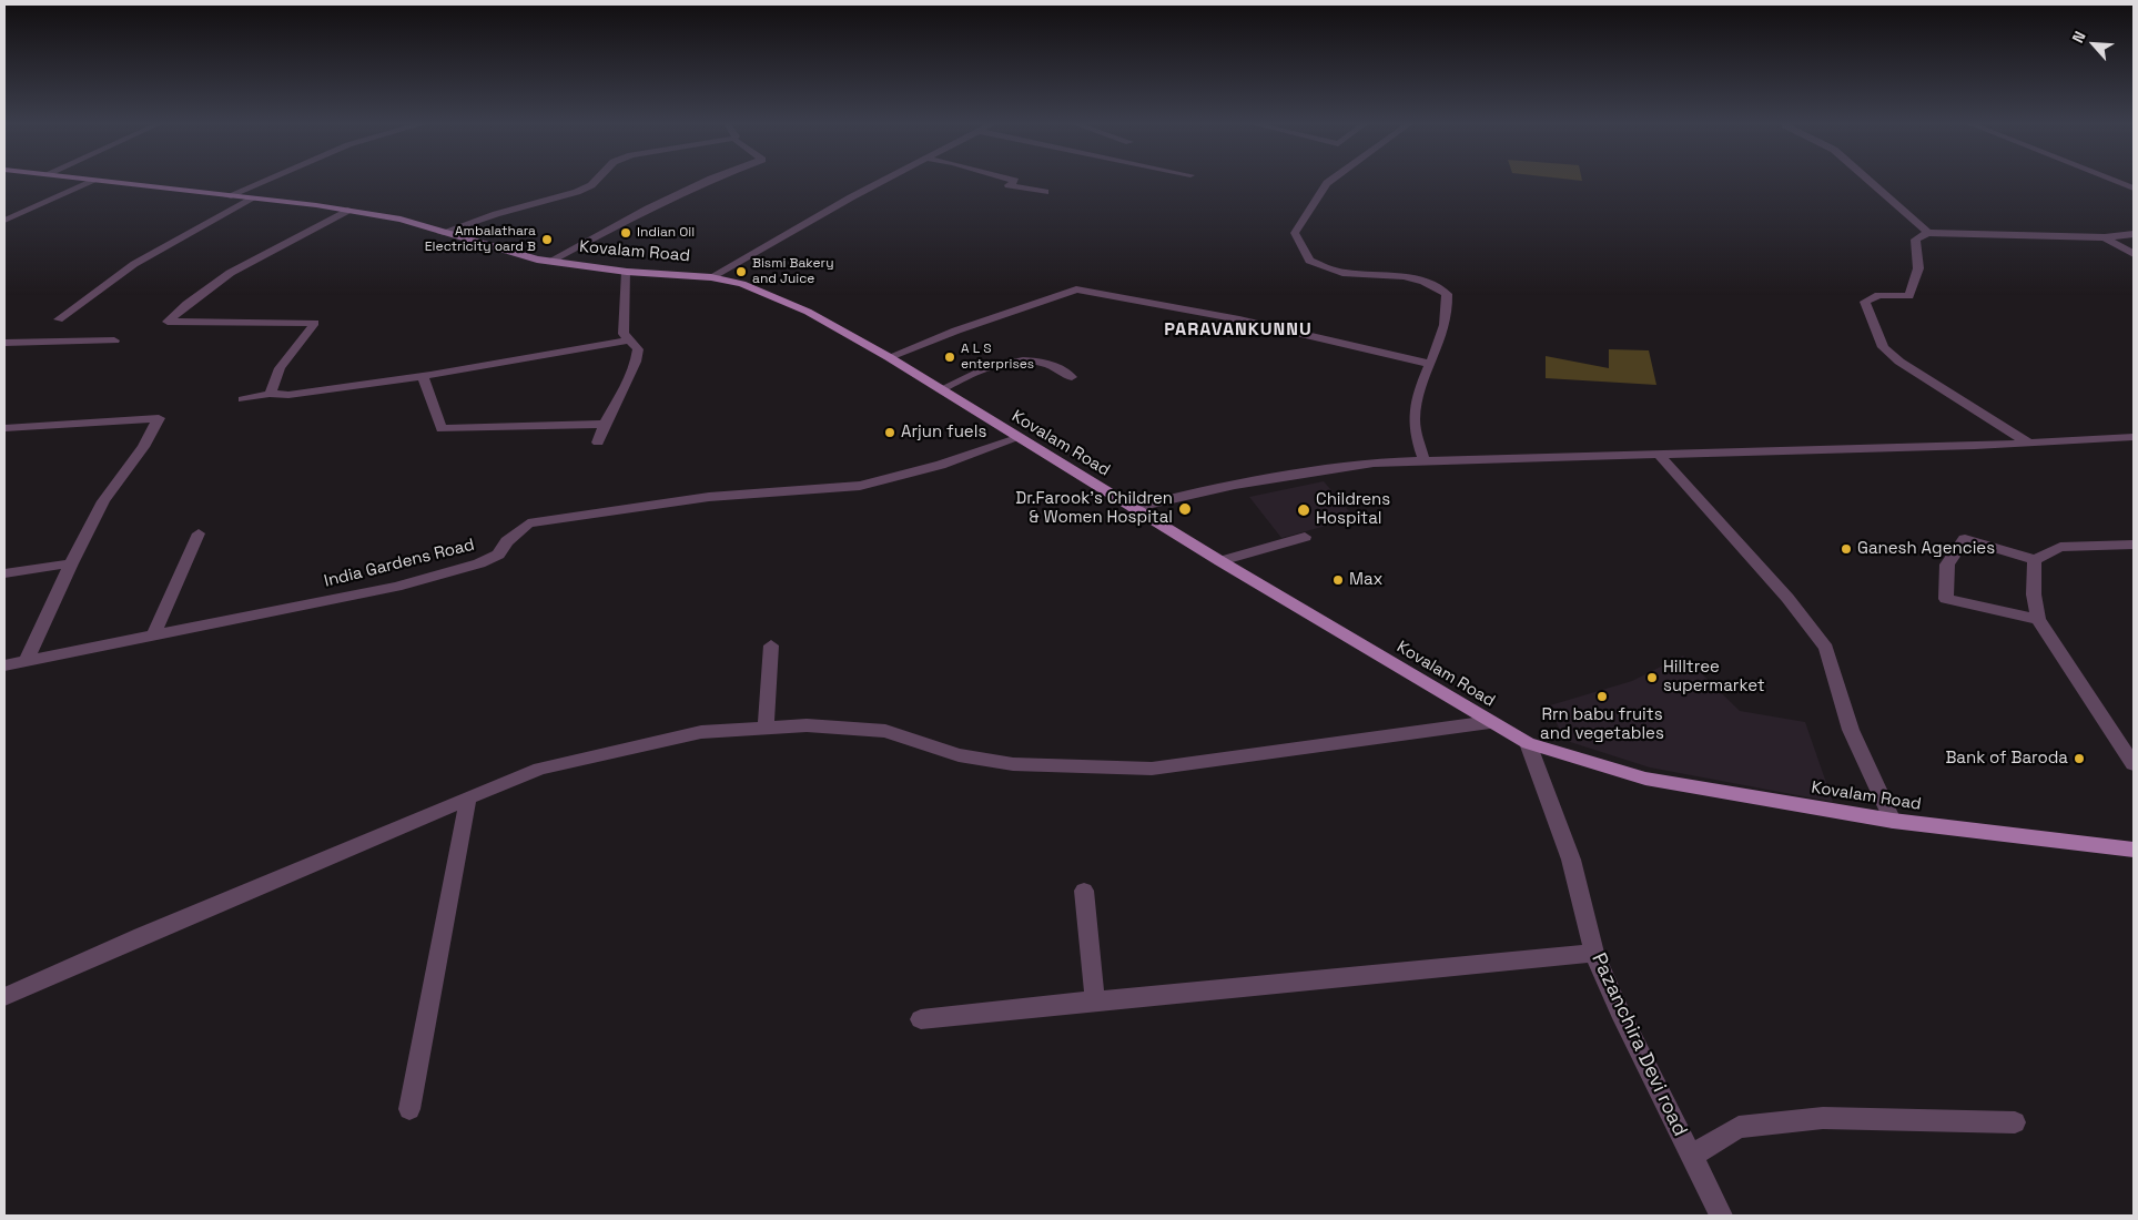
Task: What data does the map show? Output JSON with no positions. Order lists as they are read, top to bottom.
{
  "streets": {
    "main road": ["Kovalam Road"],
    "street": ["India Gardens Road", "Pazanchira Devi road"]
  },
  "crossings": [
    ["Kovalam Road", "India Gardens Road"],
    ["Kovalam Road", "Pazanchira Devi road"]
  ],
  "districts": ["PARAVANKUNNU"],
  "places": [
    "Indian Oil",
    "Ambalathara Electricity oard B",
    "Bismi Bakery and Juice",
    "A L S enterprises",
    "Arjun fuels",
    "Dr.Farook's Children & Women Hospital",
    "Childrens Hospital",
    "Ganesh Agencies",
    "Max",
    "Hilltree supermarket",
    "Rrn babu fruits and vegetables",
    "Bank of Baroda"
  ],
  "north": "top left"
}
